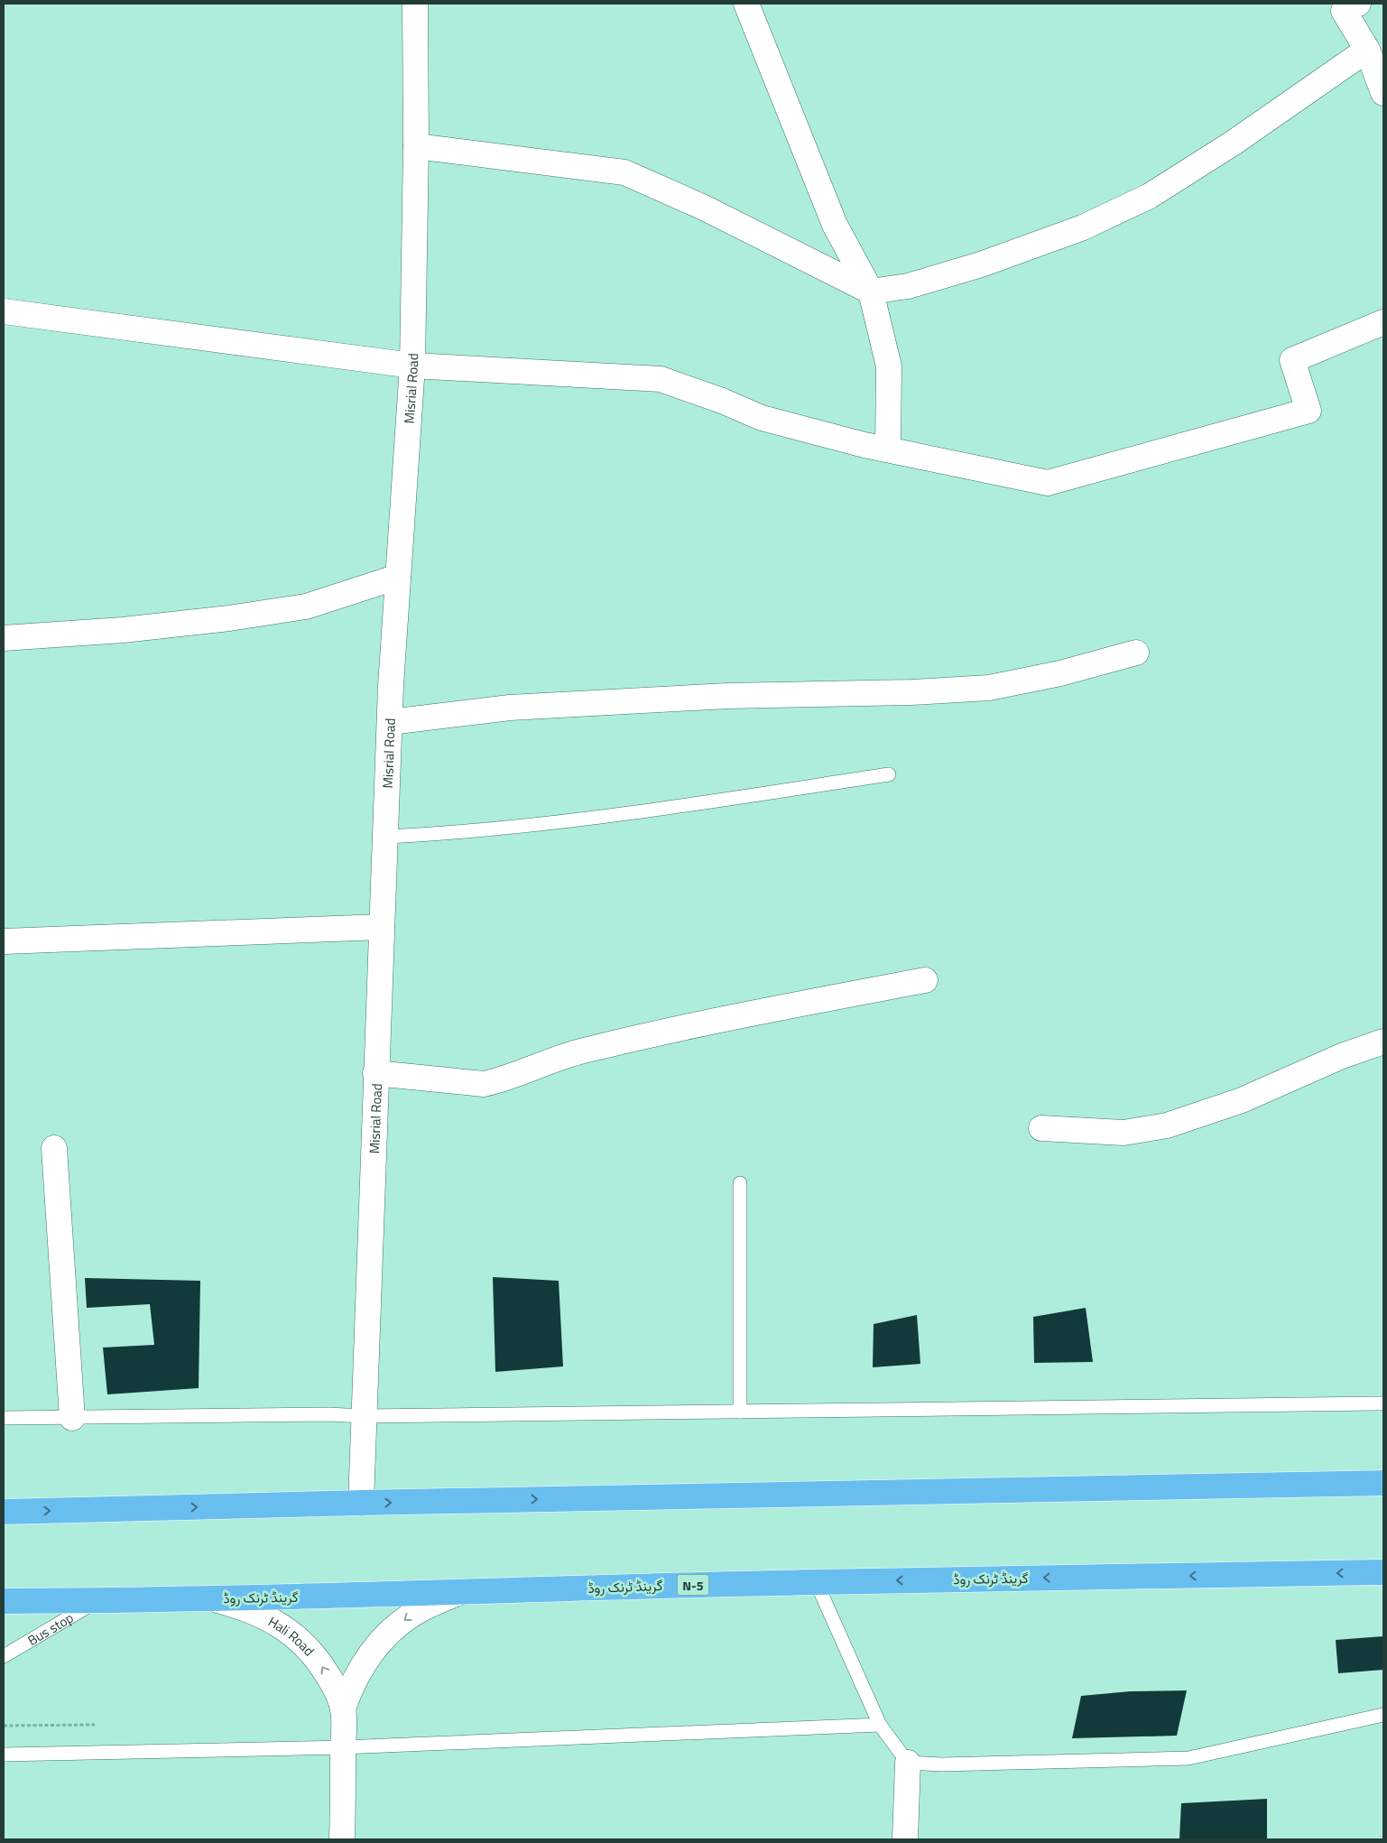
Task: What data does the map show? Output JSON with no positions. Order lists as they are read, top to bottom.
{
  "streets": {
    "highway": ["گرینڈ ٹرنک روڈ", "N-5"],
    "street": ["Misrial Road", "Hali Road"],
    "lane": ["Bus stop"]
  },
  "crossings": [
    ["گرینڈ ٹرنک روڈ", "Bus stop"],
    ["گرینڈ ٹرنک روڈ", "Hali Road"]
  ]
}
